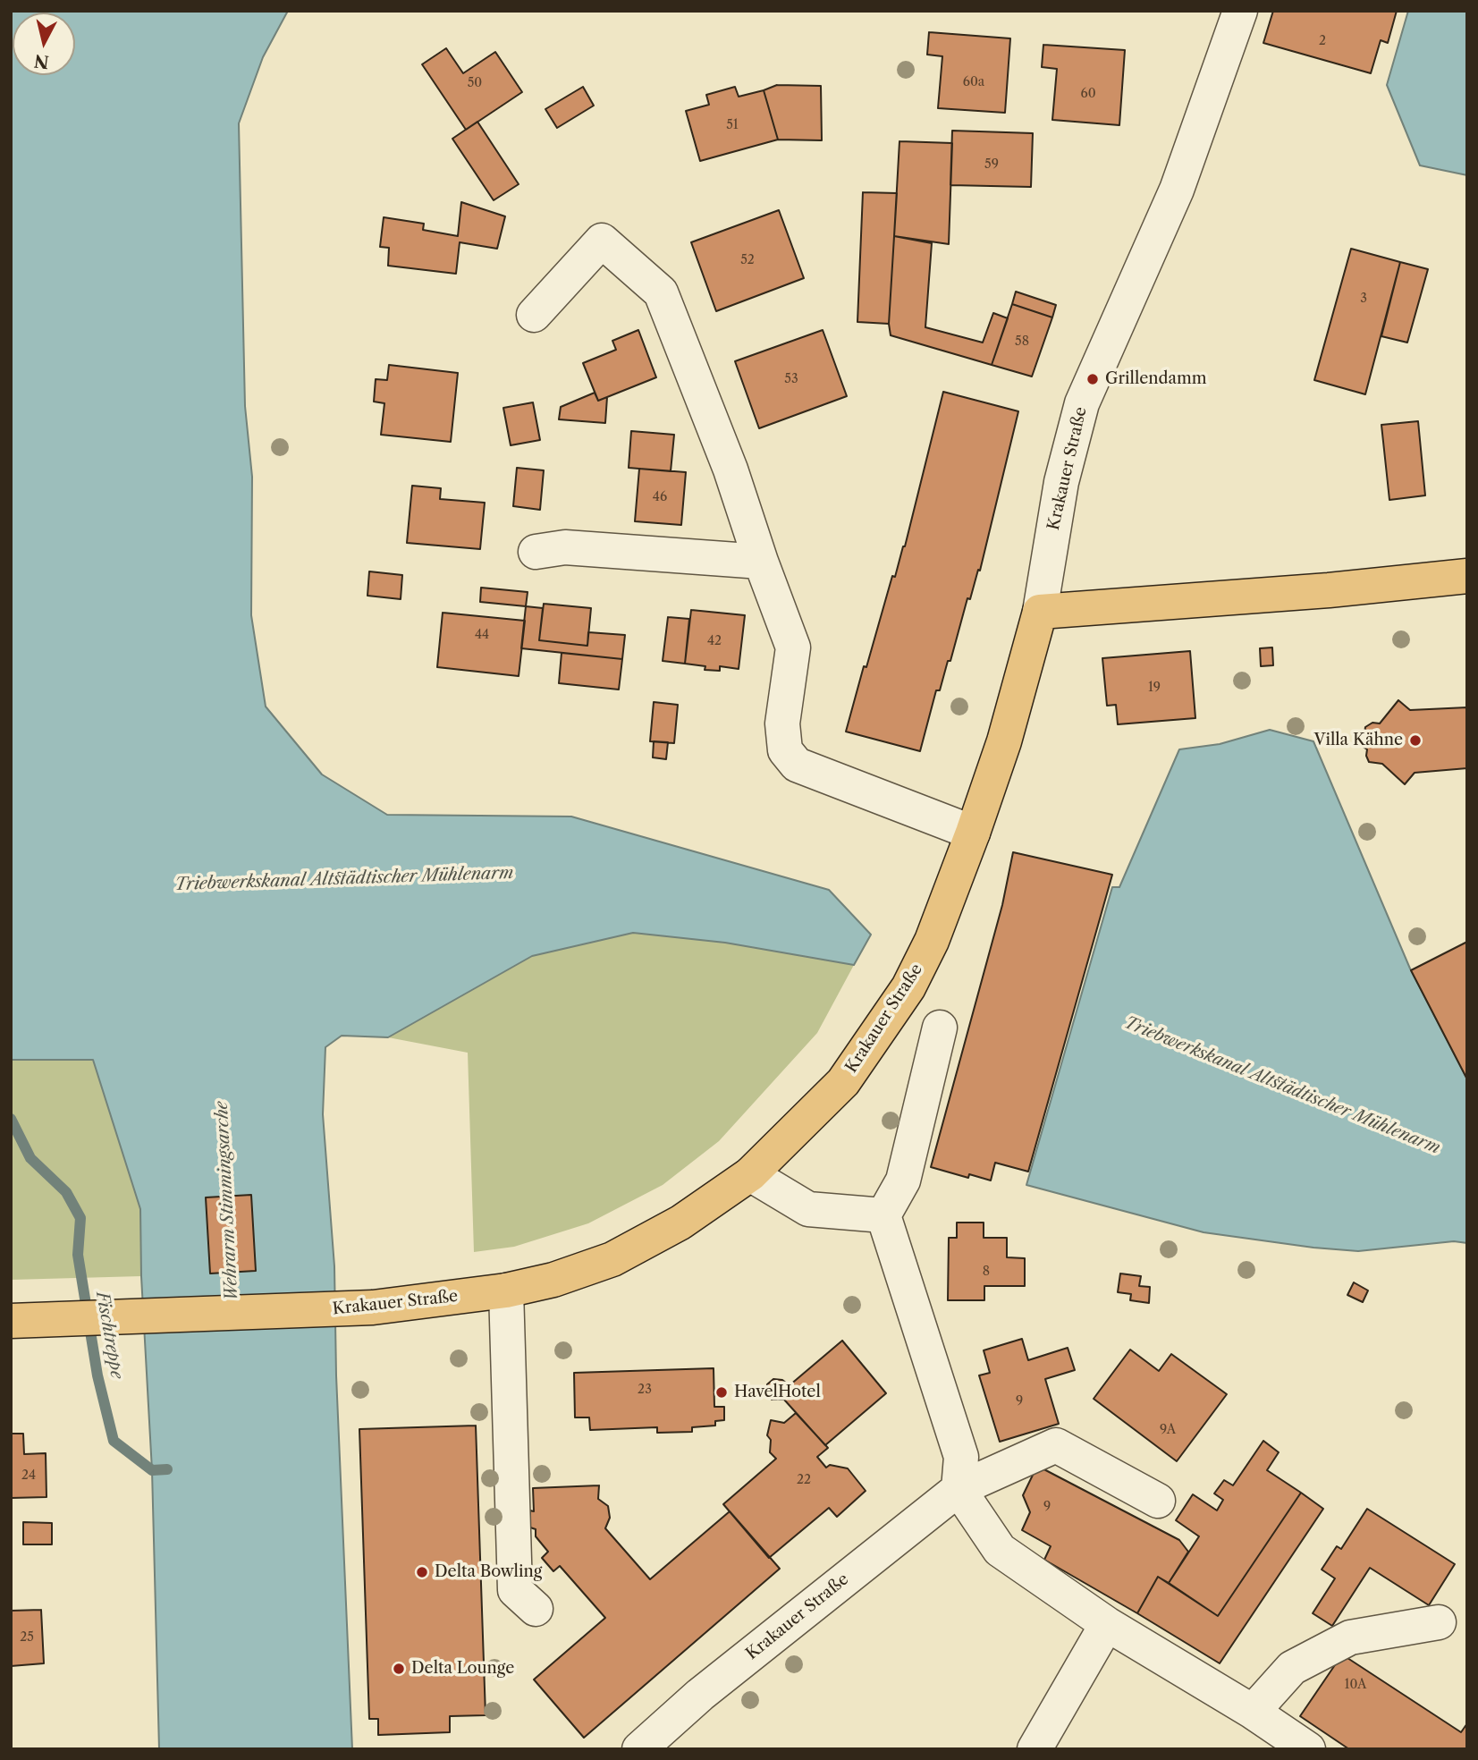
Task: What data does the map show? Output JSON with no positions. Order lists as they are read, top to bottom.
{
  "streets": {
    "main road": ["Krakauer Straße"]
  },
  "water": ["Triebwerkskanal Altstädtischer Mühlenarm", "Wehrarm Stimmingsarche", "Fischtreppe"],
  "places": [
    "Grillendamm",
    "Villa Kähne",
    "HavelHotel",
    "Delta Bowling",
    "Delta Lounge"
  ],
  "house_numbers": [
    "2",
    "60a",
    "50",
    "60",
    "51",
    "59",
    "52",
    "3",
    "58",
    "53",
    "46",
    "44",
    "42",
    "19",
    "8",
    "23",
    "9",
    "9A",
    "24",
    "22",
    "9",
    "25",
    "10A"
  ],
  "north": "bottom"
}
